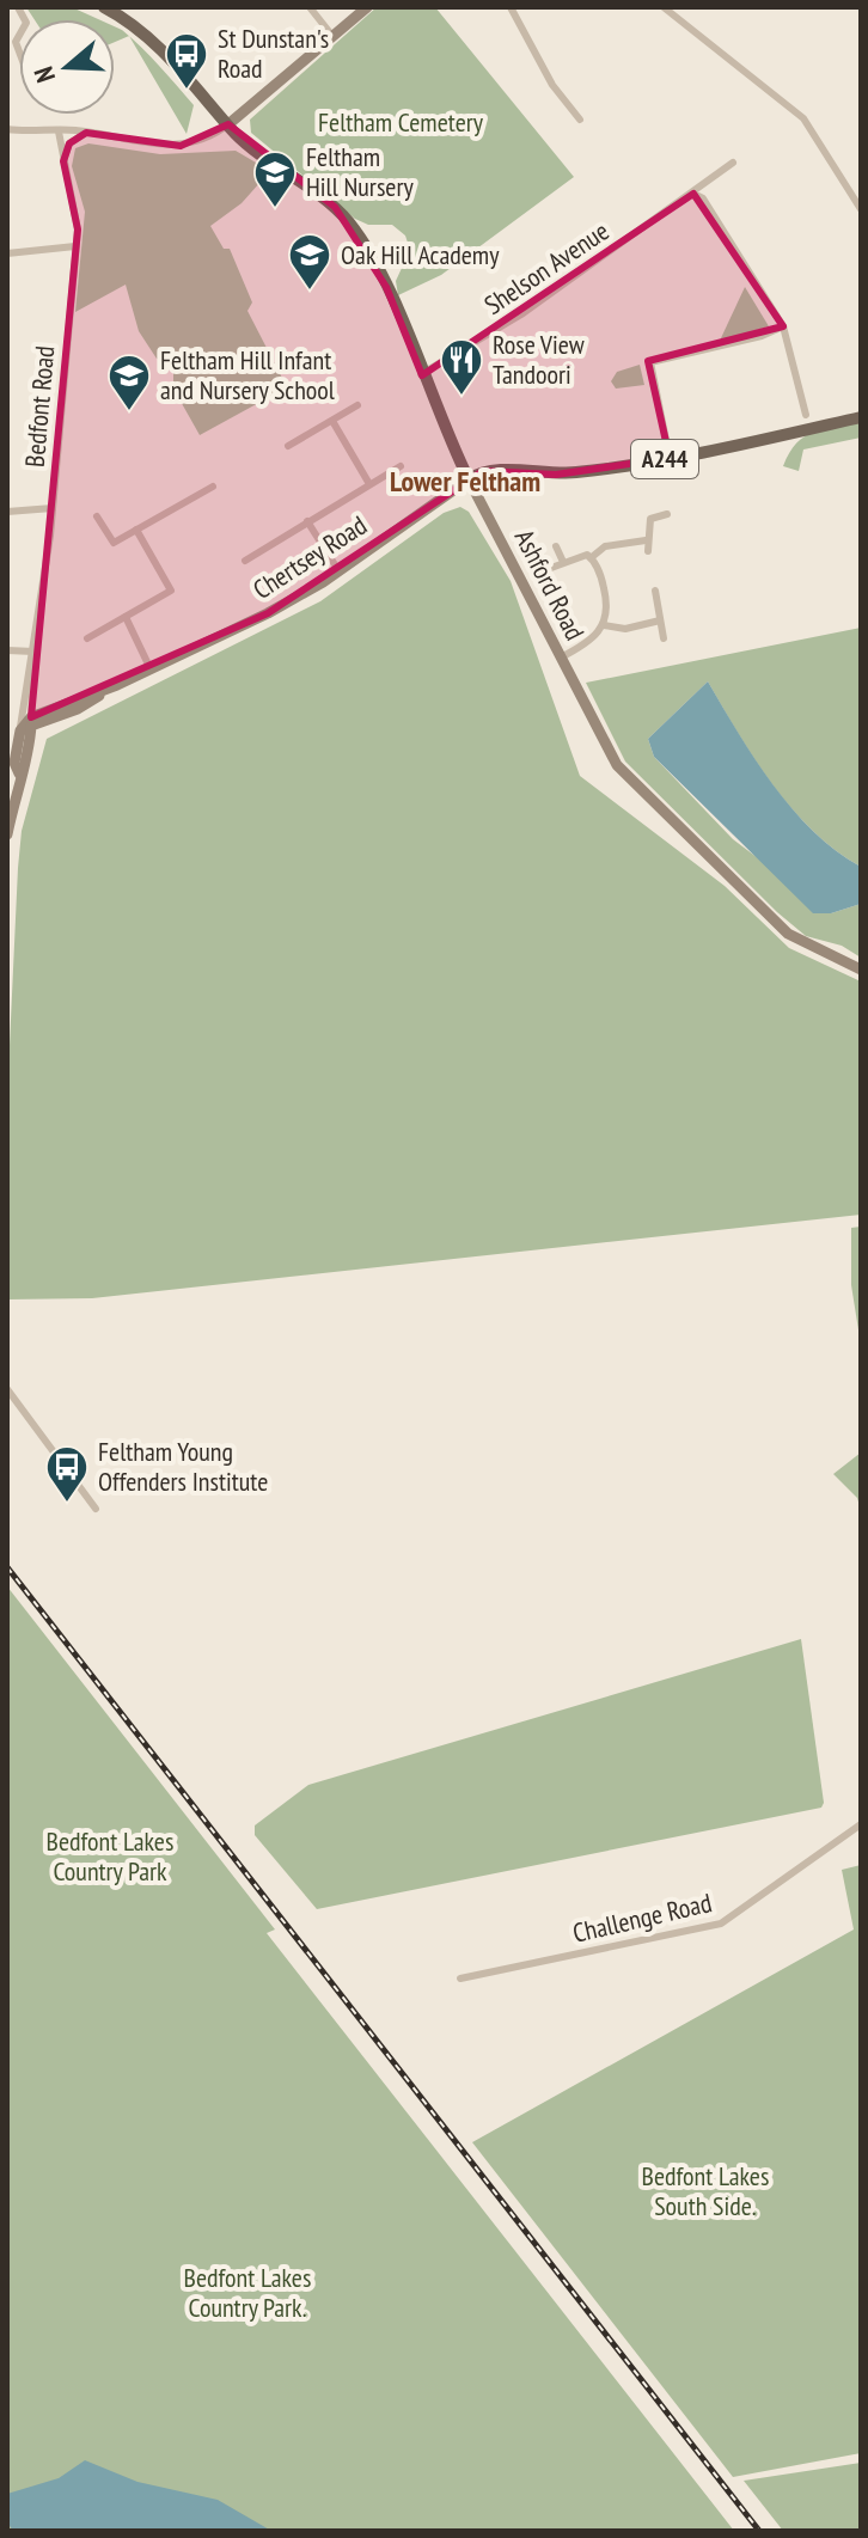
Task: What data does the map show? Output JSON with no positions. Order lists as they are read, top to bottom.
{
  "streets": {
    "main road": ["A244", "Chertsey Road", "Ashford Road"],
    "street": ["Shelson Avenue", "Bedfont Road", "Challenge Road"]
  },
  "crossings": [
    ["Shelson Avenue", "Ashford Road"],
    ["Bedfont Road", "Chertsey Road"],
    ["Chertsey Road", "Ashford Road"]
  ],
  "districts": ["Lower Feltham"],
  "parks": [
    "Feltham Cemetery",
    "Bedfont Lakes Country Park",
    "Bedfont Lakes South Side.",
    "Bedfont Lakes Country Park."
  ],
  "places": {
    "bus stop": ["St Dunstan's Road", "Feltham Young Offenders Institute"],
    "school or university": ["Feltham Hill Nursery", "Oak Hill Academy", "Feltham Hill Infant and Nursery School"],
    "restaurant": ["Rose View Tandoori"]
  },
  "north": "left"
}
